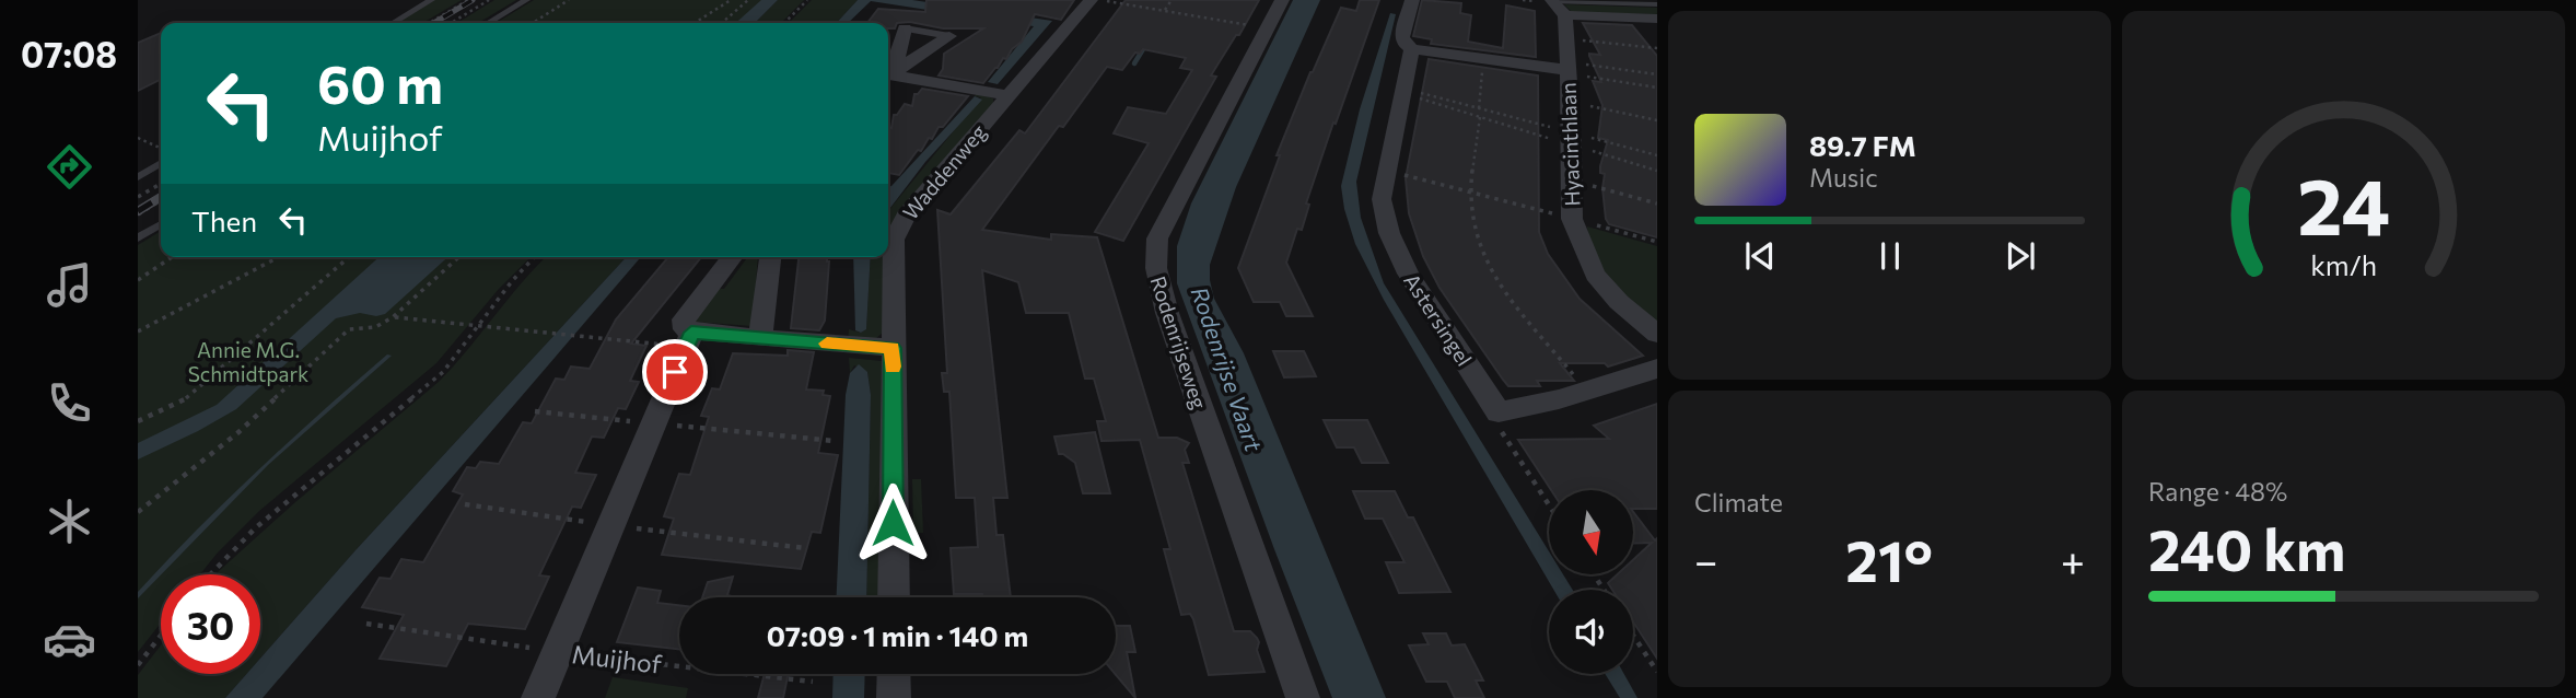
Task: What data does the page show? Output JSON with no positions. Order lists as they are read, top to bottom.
{
  "streets": {
    "street": [
      "Hyacinthlaan",
      "Waddenweg",
      "Astersingel",
      "Rodenrijseweg",
      "Muijhof"
    ]
  },
  "water": ["Rodenrijse Vaart"],
  "parks": ["Annie M.G. Schmidtpark"],
  "north": "bottom",
  "page": {
    "tabs": "07:08",
    "turn": ["60 m", "Muijhof"],
    "song": ["89.7 FM", "Music"],
    "then": "Then",
    "tile": [
      "Climate",
      ["Range · 48%", "240 km"]
    ],
    "heat": ["−", "21°", "+"],
    "limit": "30",
    "trip": "07:09 · 1 min · 140 m",
    "gauge": ["24", "km/h"]
  }
}
